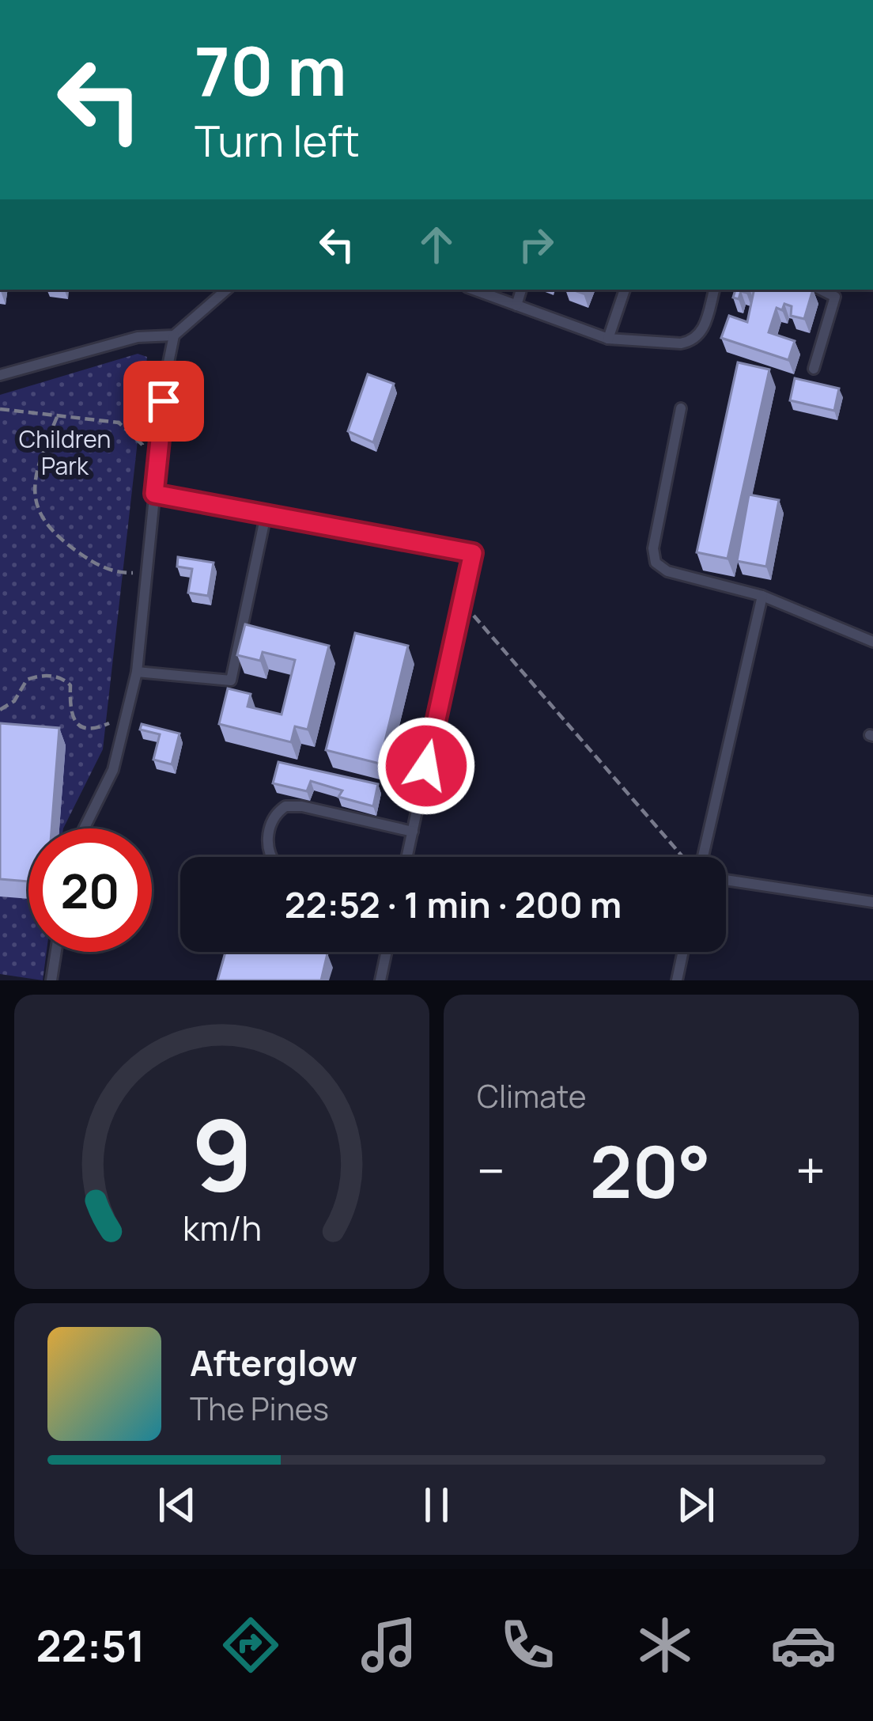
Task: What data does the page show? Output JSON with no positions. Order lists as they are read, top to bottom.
{
  "parks": ["Children Park"],
  "page": {
    "turn": ["70 m", "Turn left"],
    "limit": "20",
    "trip": "22:52 · 1 min · 200 m",
    "tile": "Climate",
    "heat": ["−", "20°", "+"],
    "song": ["Afterglow", "The Pines"],
    "tabs": "22:51",
    "gauge": ["9", "km/h"]
  }
}
